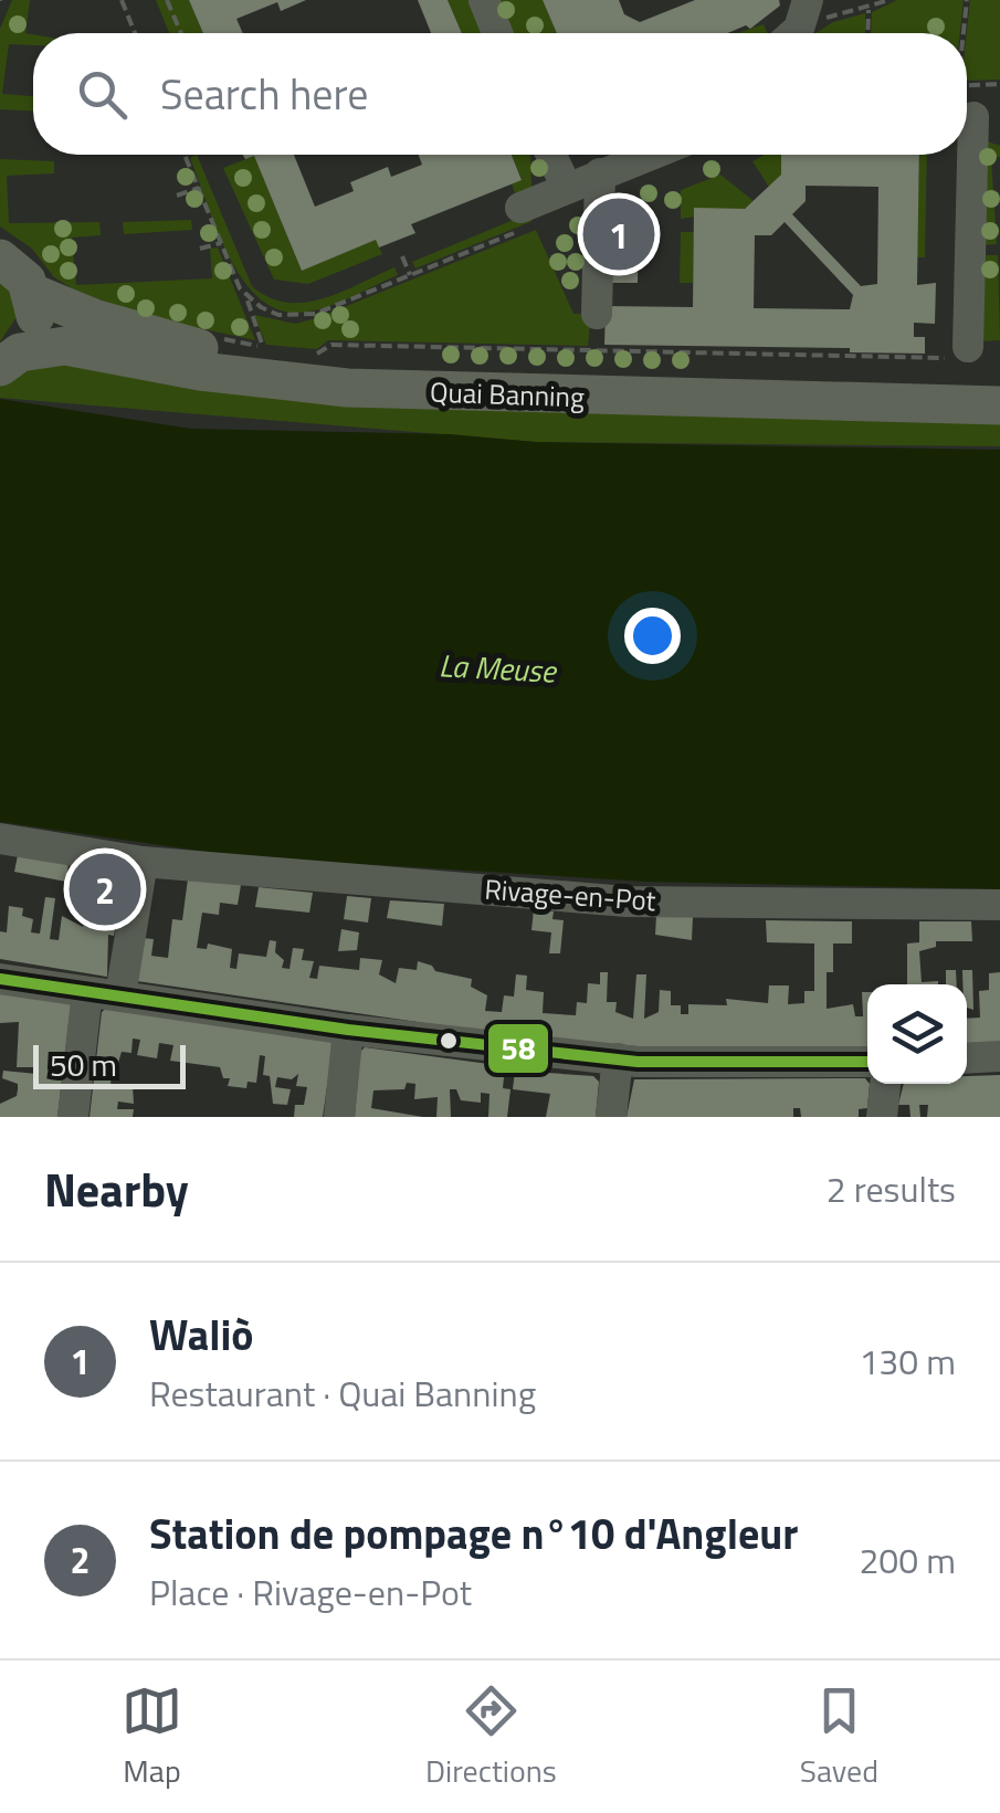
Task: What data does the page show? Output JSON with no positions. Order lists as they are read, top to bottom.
{
  "streets": {
    "main road": ["Quai Banning"],
    "street": ["Rivage-en-Pot"]
  },
  "water": ["La Meuse"],
  "lines": ["transit line 58"],
  "scale_bar": "50 m",
  "page": {
    "search": "Search here",
    "pins": ["1", "2"],
    "scale": "50 m",
    "heading": ["Nearby", "2 results"],
    "list": [
      {
        "mark": "1",
        "name": "Waliò",
        "note": "Restaurant · Quai Banning",
        "value": "130 m"
      },
      {
        "mark": "2",
        "name": "Station de pompage n°10 d'Angleur",
        "note": "Place · Rivage-en-Pot",
        "value": "200 m"
      }
    ],
    "nav": ["Map", "Directions", "Saved"]
  }
}
